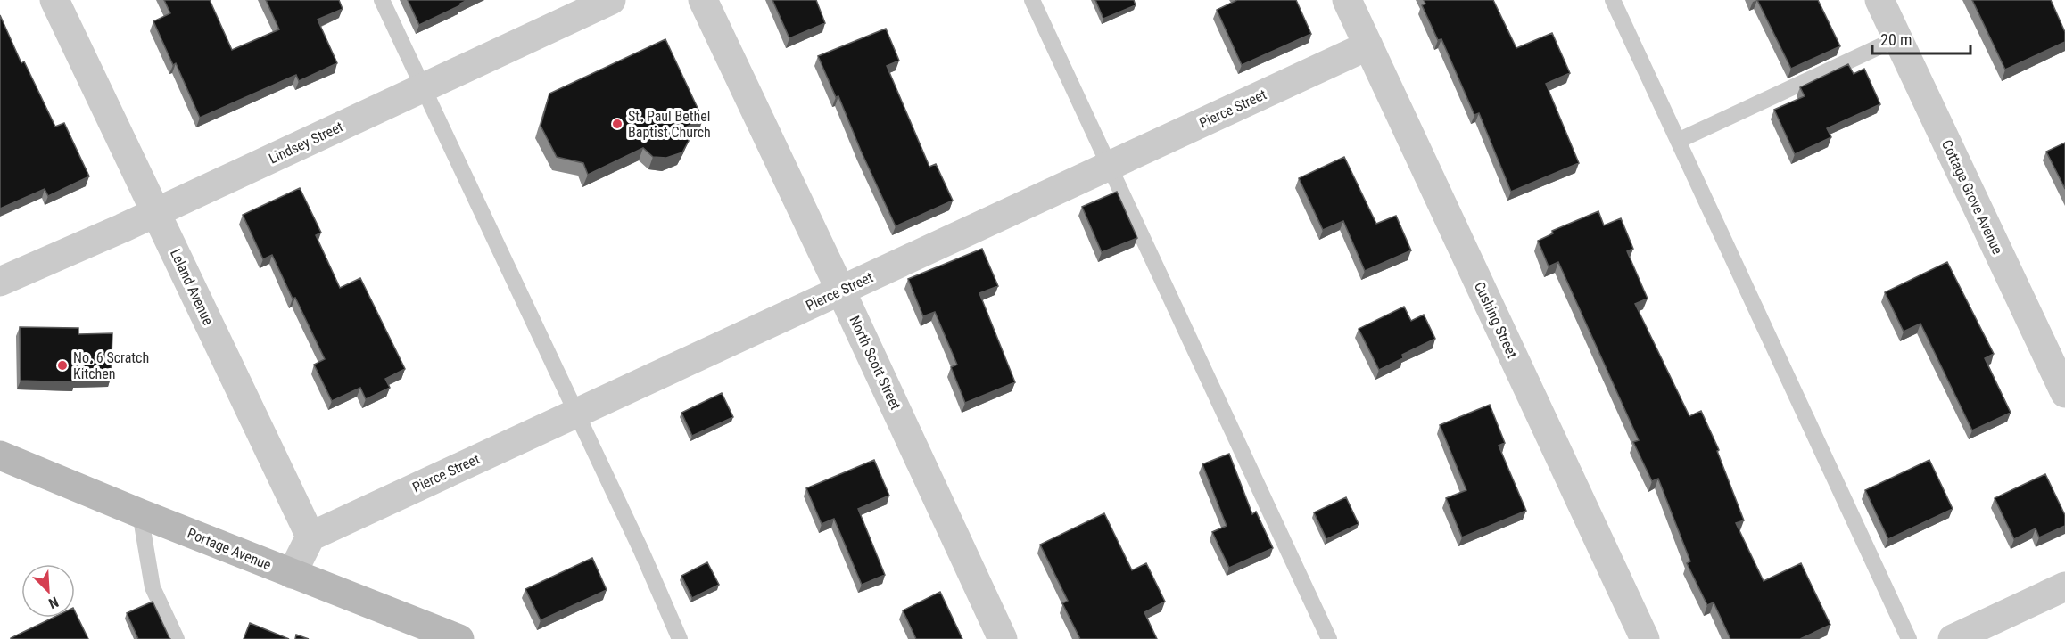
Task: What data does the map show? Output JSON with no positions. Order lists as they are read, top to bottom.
{
  "streets": {
    "main road": ["Portage Avenue"],
    "street": [
      "Pierce Street",
      "Lindsey Street",
      "Cottage Grove Avenue",
      "Leland Avenue",
      "Cushing Street",
      "North Scott Street"
    ]
  },
  "crossings": [
    ["Pierce Street", "Leland Avenue"],
    ["Pierce Street", "Cushing Street"],
    ["Pierce Street", "North Scott Street"],
    ["Lindsey Street", "Leland Avenue"]
  ],
  "places": ["St. Paul Bethel Baptist Church", "No. 6 Scratch Kitchen"],
  "scale_bar": "20 m",
  "north": "bottom right"
}
